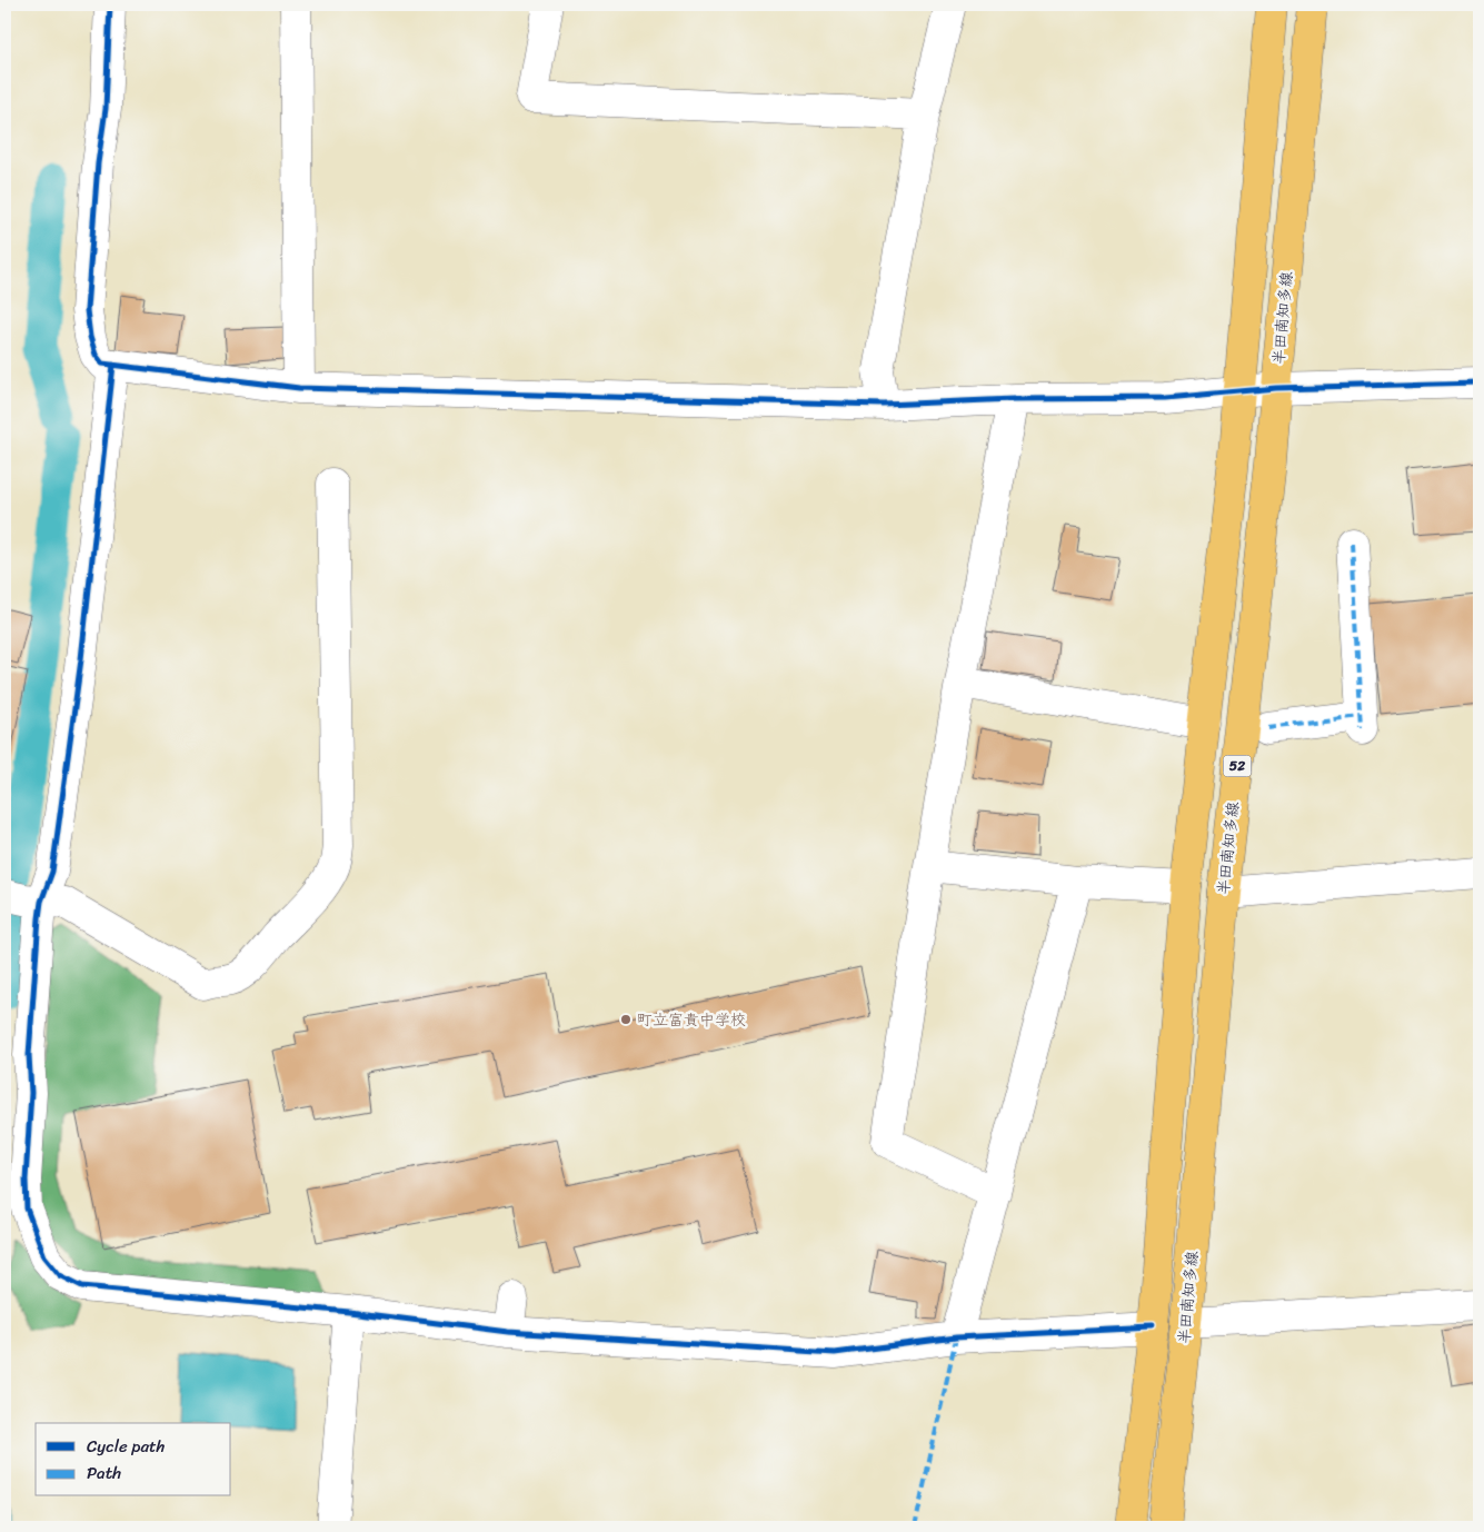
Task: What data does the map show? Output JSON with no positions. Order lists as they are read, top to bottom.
{
  "streets": {
    "main road": ["半田南知多線", "52"]
  },
  "places": ["町立富貴中学校"],
  "legend": ["Cycle path", "Path"]
}
